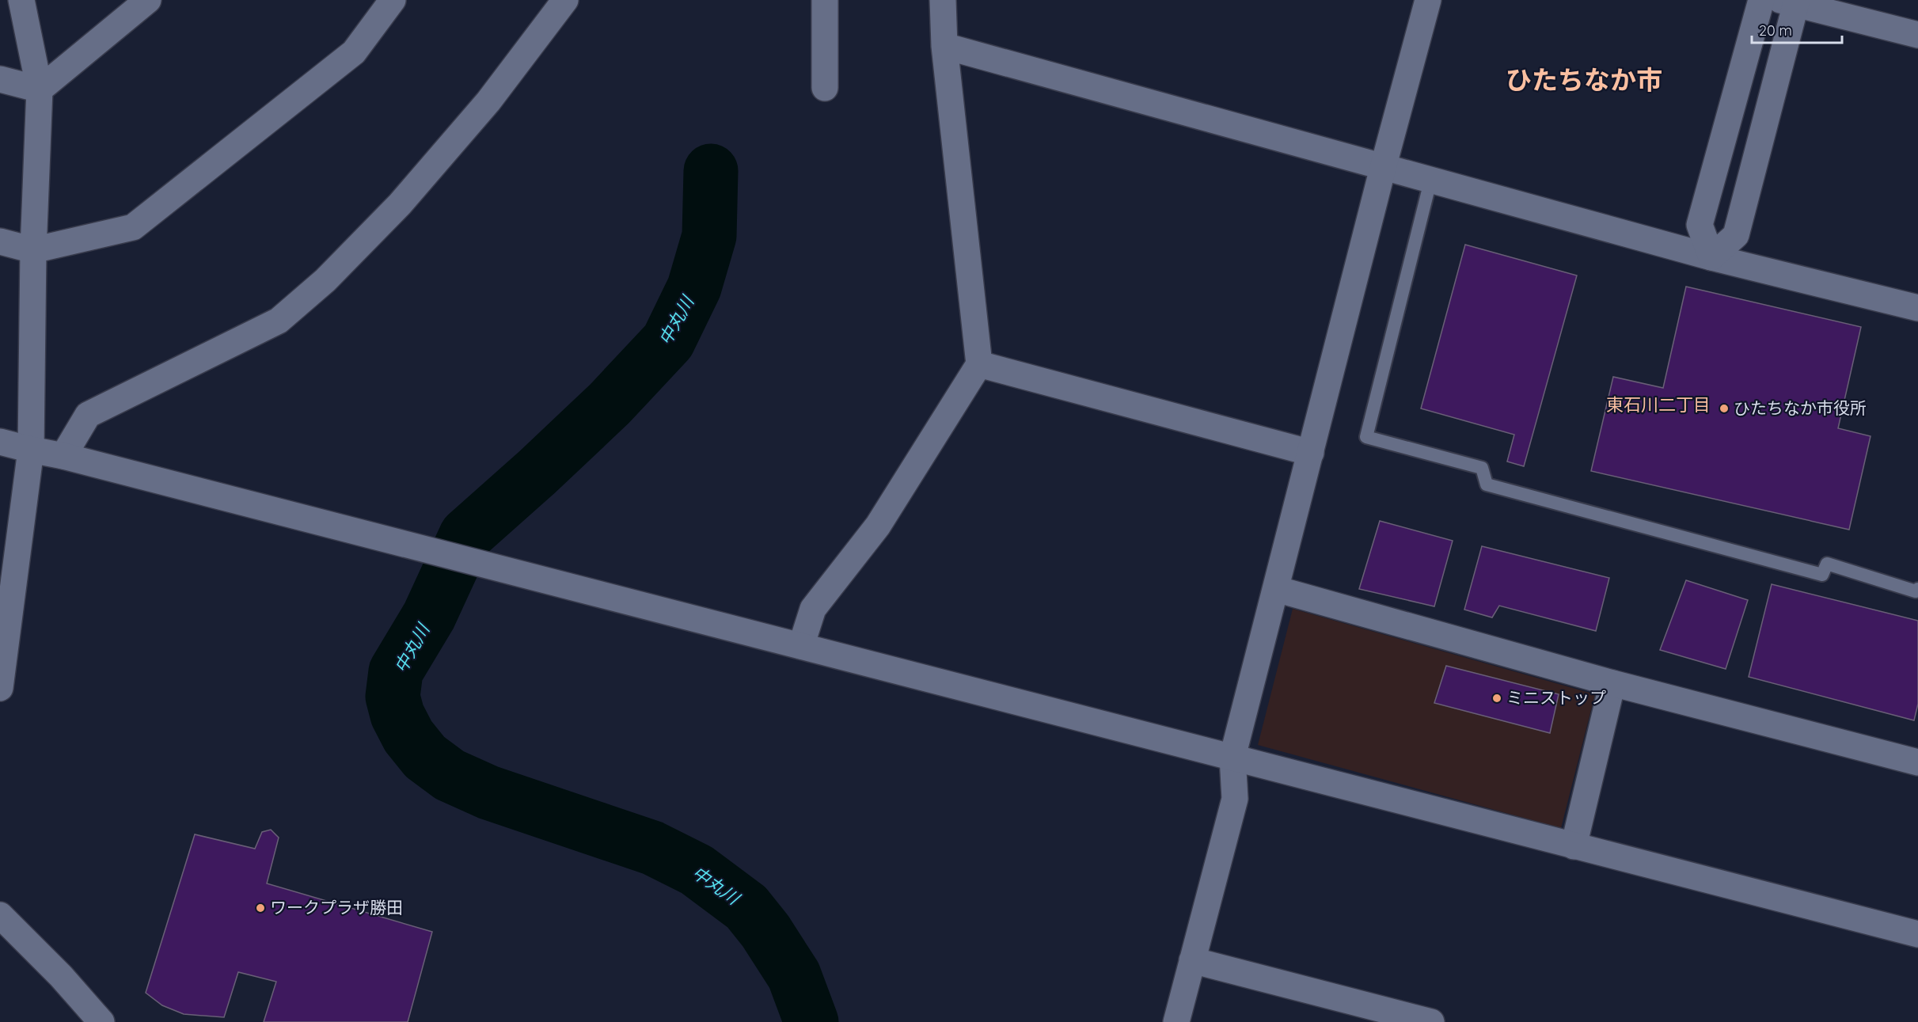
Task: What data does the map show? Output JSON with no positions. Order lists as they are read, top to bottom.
{
  "districts": ["ひたちなか市", "東石川二丁目"],
  "water": ["中丸川"],
  "places": ["ひたちなか市役所", "ミニストップ", "ワークプラザ勝田"],
  "scale_bar": "20 m"
}
